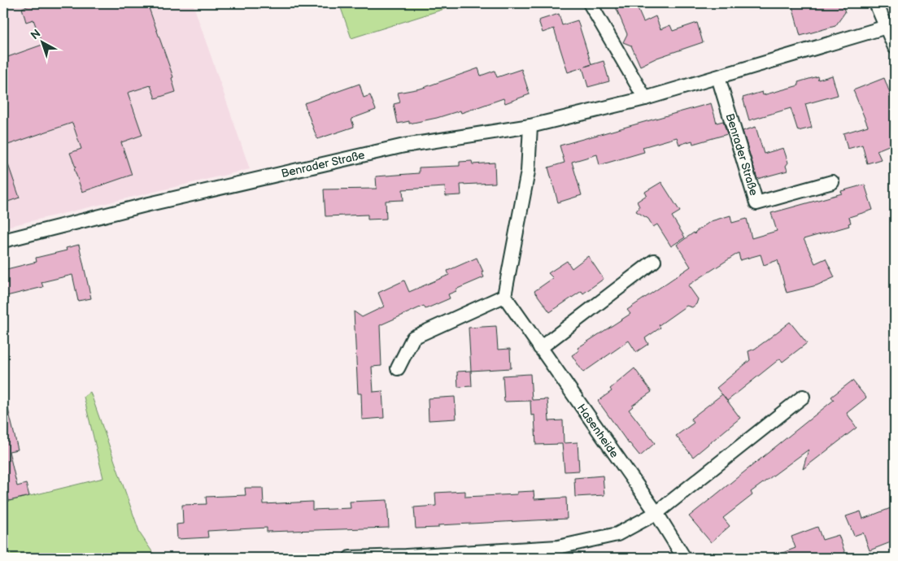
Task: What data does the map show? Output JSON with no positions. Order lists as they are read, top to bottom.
{
  "streets": {
    "street": ["Benrader Straße", "Hasenheide"]
  },
  "north": "top left"
}
